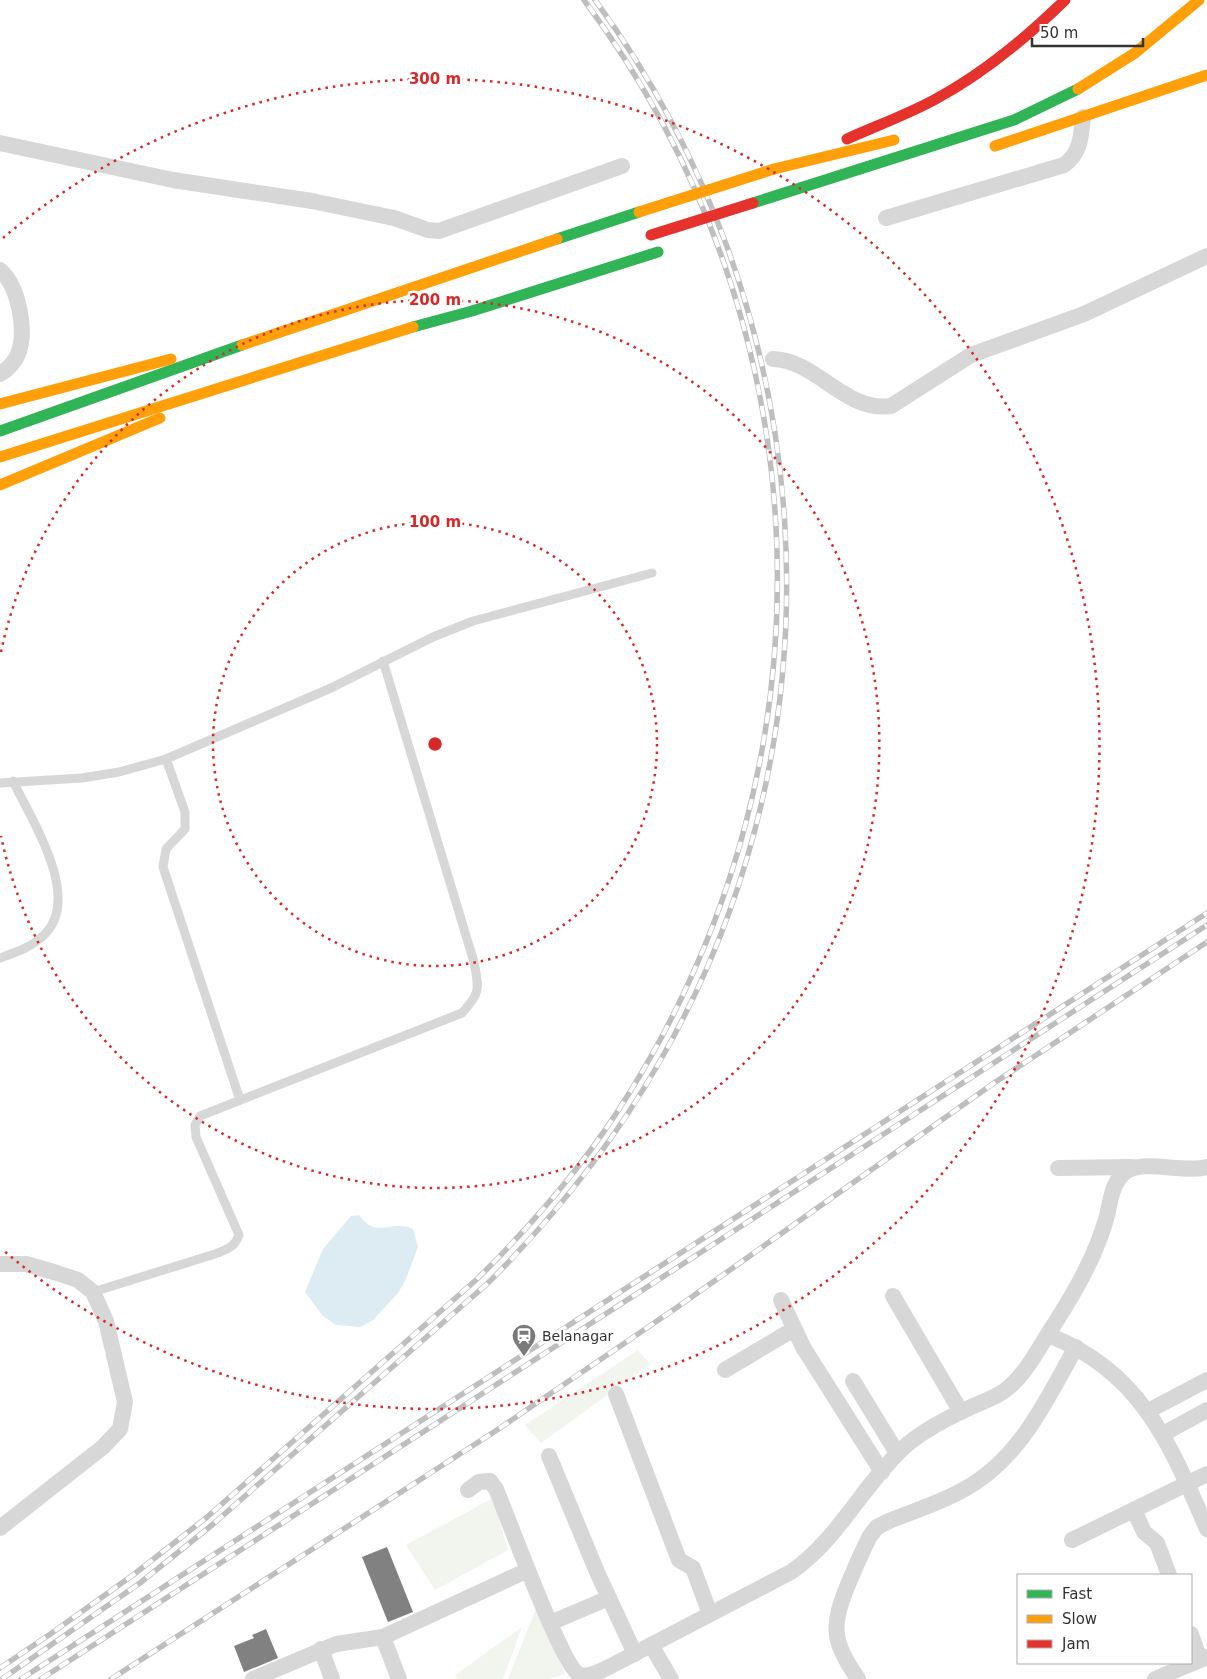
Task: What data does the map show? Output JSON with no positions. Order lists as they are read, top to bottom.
{
  "places": {
    "station": ["Belanagar"]
  },
  "legend": ["Fast", "Slow", "Jam"],
  "scale_bar": "50 m",
  "rings": ["300 m", "200 m", "100 m"]
}
